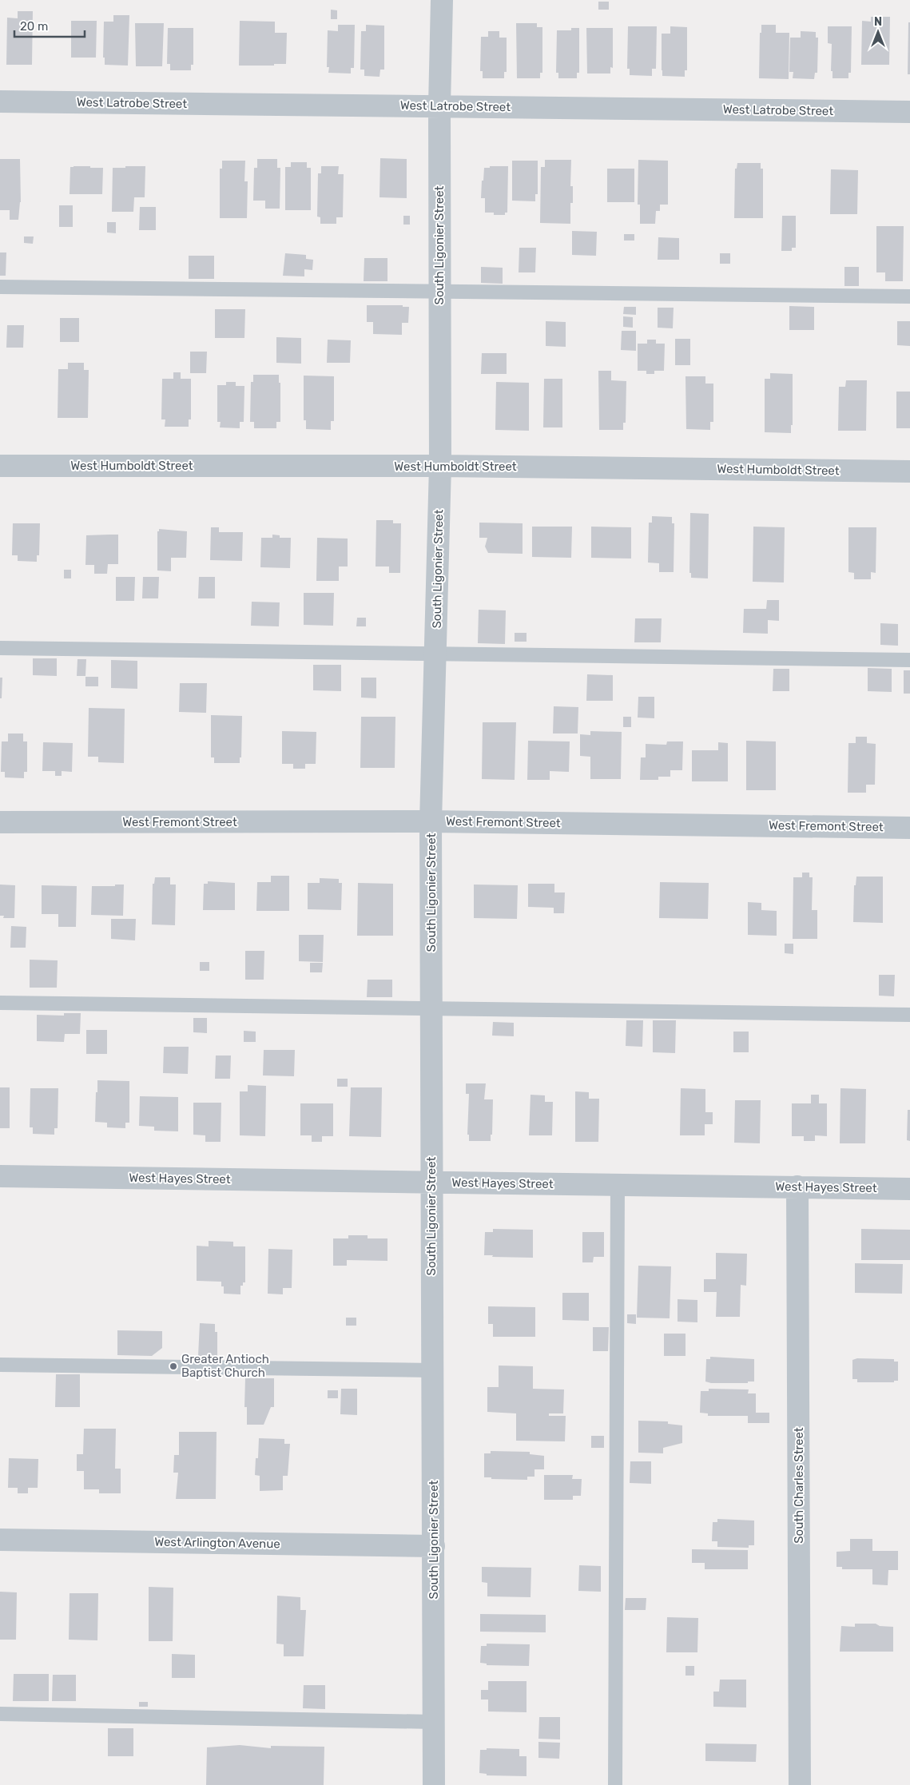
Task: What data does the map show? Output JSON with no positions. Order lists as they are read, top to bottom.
{
  "streets": {
    "street": [
      "West Latrobe Street",
      "South Ligonier Street",
      "West Humboldt Street",
      "West Fremont Street",
      "West Hayes Street",
      "South Charles Street",
      "West Arlington Avenue"
    ]
  },
  "crossings": [
    ["West Latrobe Street", "South Ligonier Street"],
    ["South Ligonier Street", "West Humboldt Street"],
    ["South Ligonier Street", "West Fremont Street"],
    ["South Ligonier Street", "West Hayes Street"],
    ["South Ligonier Street", "West Arlington Avenue"],
    ["West Hayes Street", "South Charles Street"]
  ],
  "places": ["Greater Antioch Baptist Church"],
  "scale_bar": "20 m",
  "north": "top"
}
